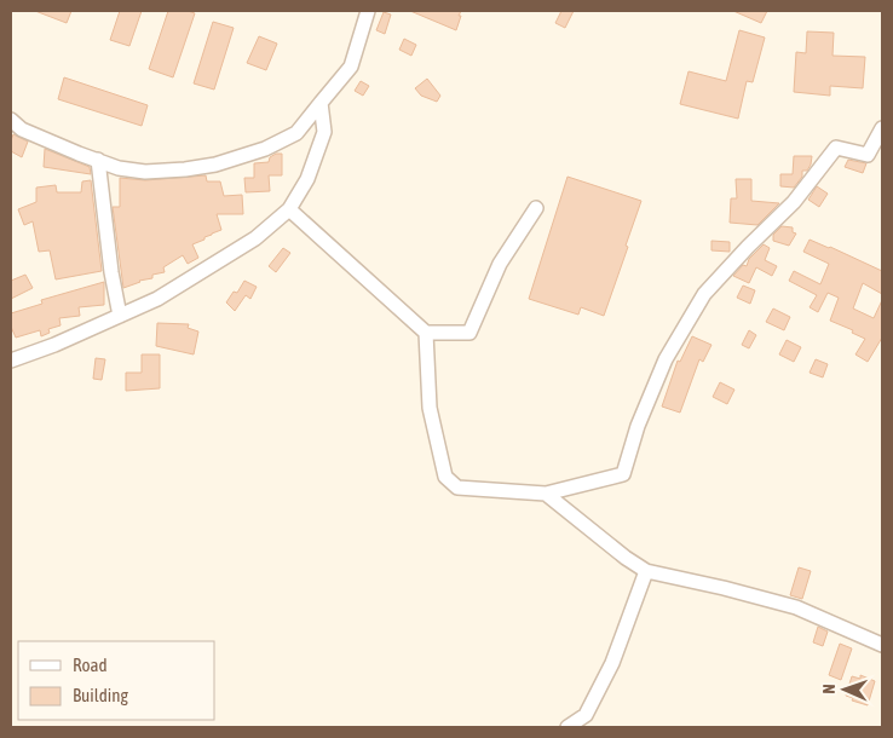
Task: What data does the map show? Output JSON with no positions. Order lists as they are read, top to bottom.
{
  "legend": ["Road", "Building"],
  "north": "left"
}
